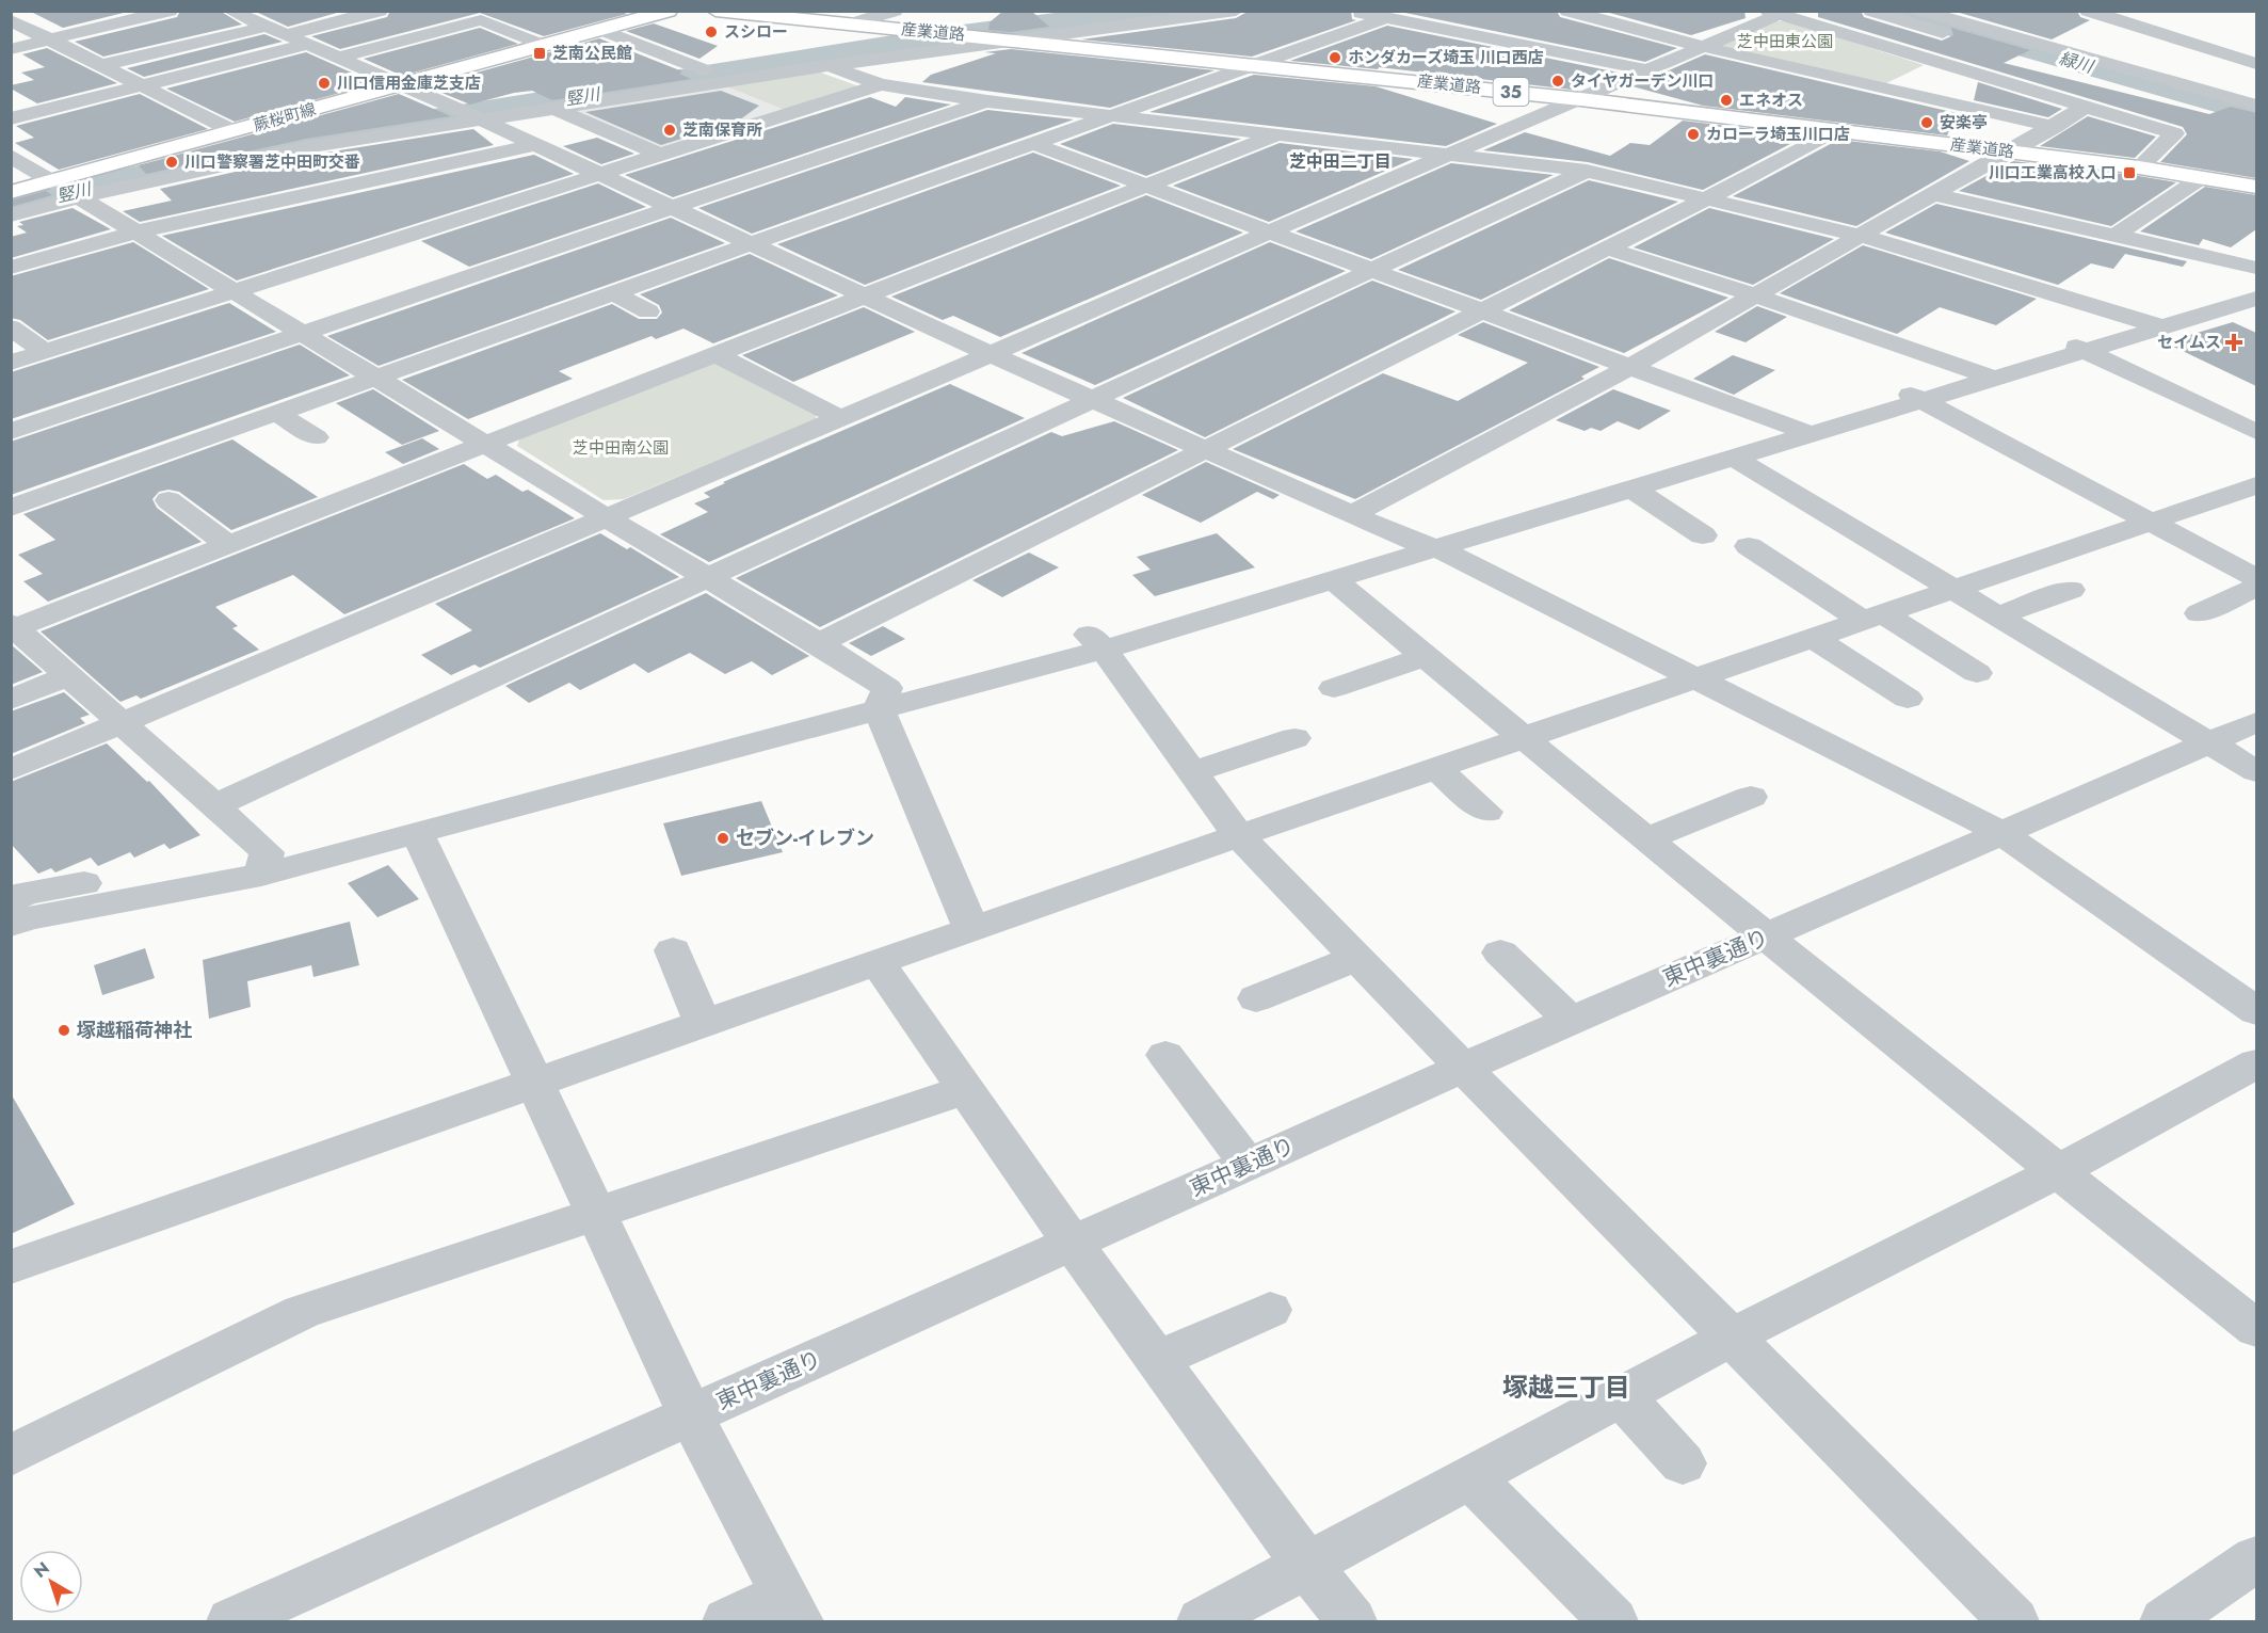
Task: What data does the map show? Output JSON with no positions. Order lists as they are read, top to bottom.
{
  "streets": {
    "main road": ["産業道路", "35", "蕨桜町線"],
    "street": ["東中裏通り"]
  },
  "districts": ["芝中田二丁目", "塚越三丁目"],
  "water": ["緑川", "竪川"],
  "parks": ["芝中田東公園", "芝中田南公園"],
  "places": {
    "other": [
      "スシロー",
      "ホンダカーズ埼玉 川口西店",
      "タイヤガーデン川口",
      "川口信用金庫芝支店",
      "エネオス",
      "安楽亭",
      "芝南保育所",
      "カローラ埼玉川口店",
      "川口警察署芝中田町交番",
      "セブン-イレブン",
      "塚越稲荷神社"
    ],
    "transit": ["芝南公民館", "川口工業高校入口"],
    "health": ["セイムス"]
  },
  "north": "top left"
}
